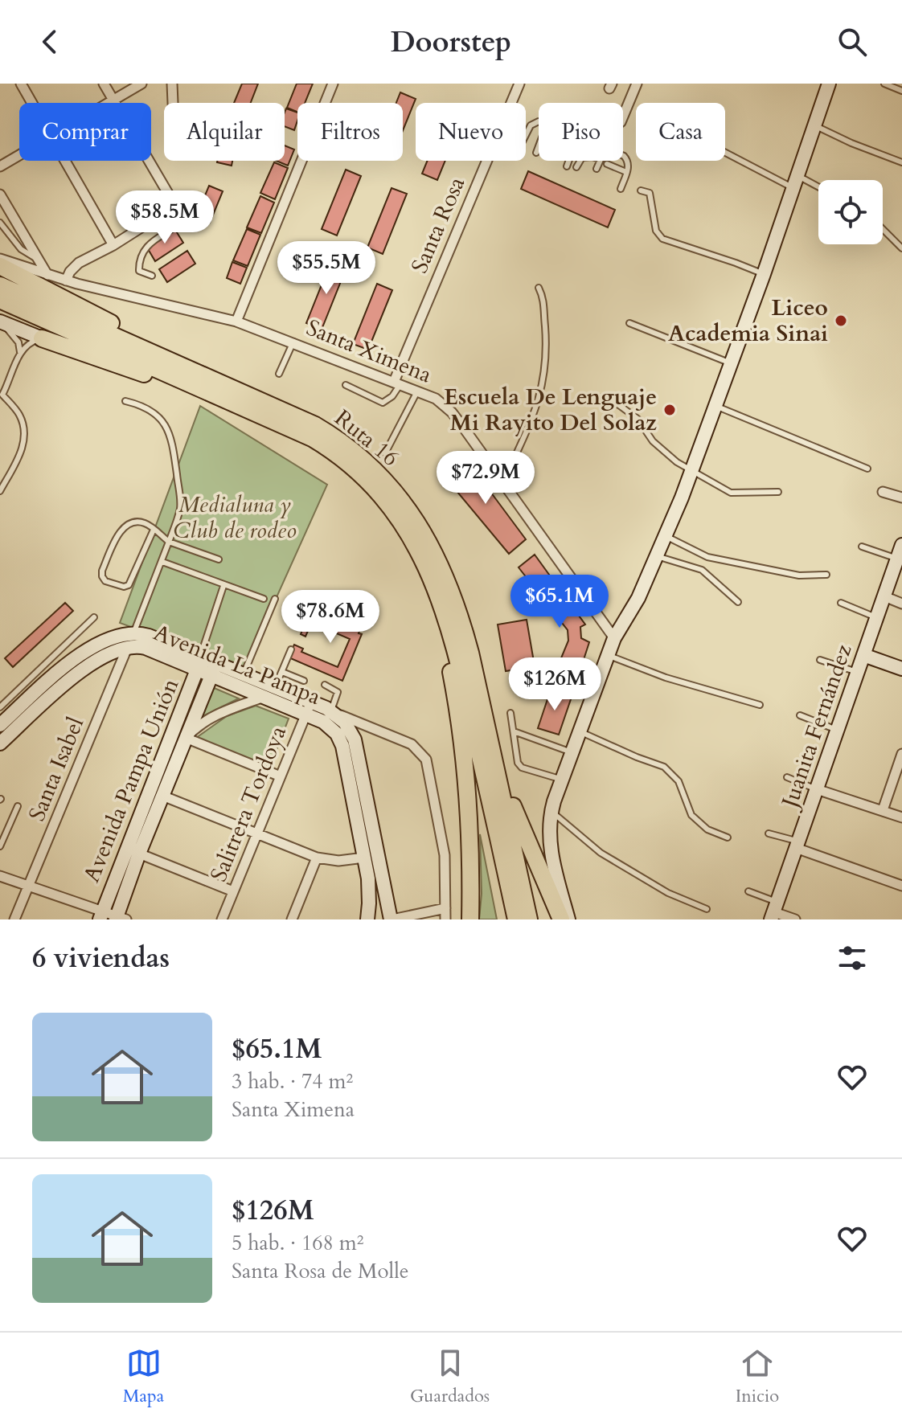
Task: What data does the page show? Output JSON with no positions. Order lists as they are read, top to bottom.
{
  "streets": {
    "highway": ["Ruta 16"],
    "street": [
      "Santa Rosa",
      "Santa Ximena",
      "Avenida La Pampa",
      "Juanita Fernández",
      "Santa Isabel",
      "Avenida Pampa Unión",
      "Salitrera Tordoya"
    ]
  },
  "crossings": [
    ["Santa Rosa", "Santa Ximena"],
    ["Avenida La Pampa", "Santa Isabel"],
    ["Avenida La Pampa", "Avenida Pampa Unión"],
    ["Avenida La Pampa", "Salitrera Tordoya"]
  ],
  "parks": ["Medialuna y Club de rodeo"],
  "places": ["Liceo Academia Sinai", "Escuela De Lenguaje Mi Rayito Del Solaz"],
  "page": {
    "header": "Doorstep",
    "chip": [
      "Comprar",
      "Alquilar",
      "Filtros",
      "Nuevo",
      "Piso",
      "Casa"
    ],
    "price": [
      "$58.5M",
      "$55.5M",
      "$72.9M",
      "$65.1M",
      "$78.6M",
      "$126M"
    ],
    "heading": "6 viviendas",
    "list": [
      {
        "name": "$65.1M",
        "note": "3 hab. · 74 m² · Santa Ximena"
      },
      {
        "name": "$126M",
        "note": "5 hab. · 168 m² · Santa Rosa de Molle"
      }
    ],
    "tabs": ["Mapa", "Guardados", "Inicio"]
  }
}
